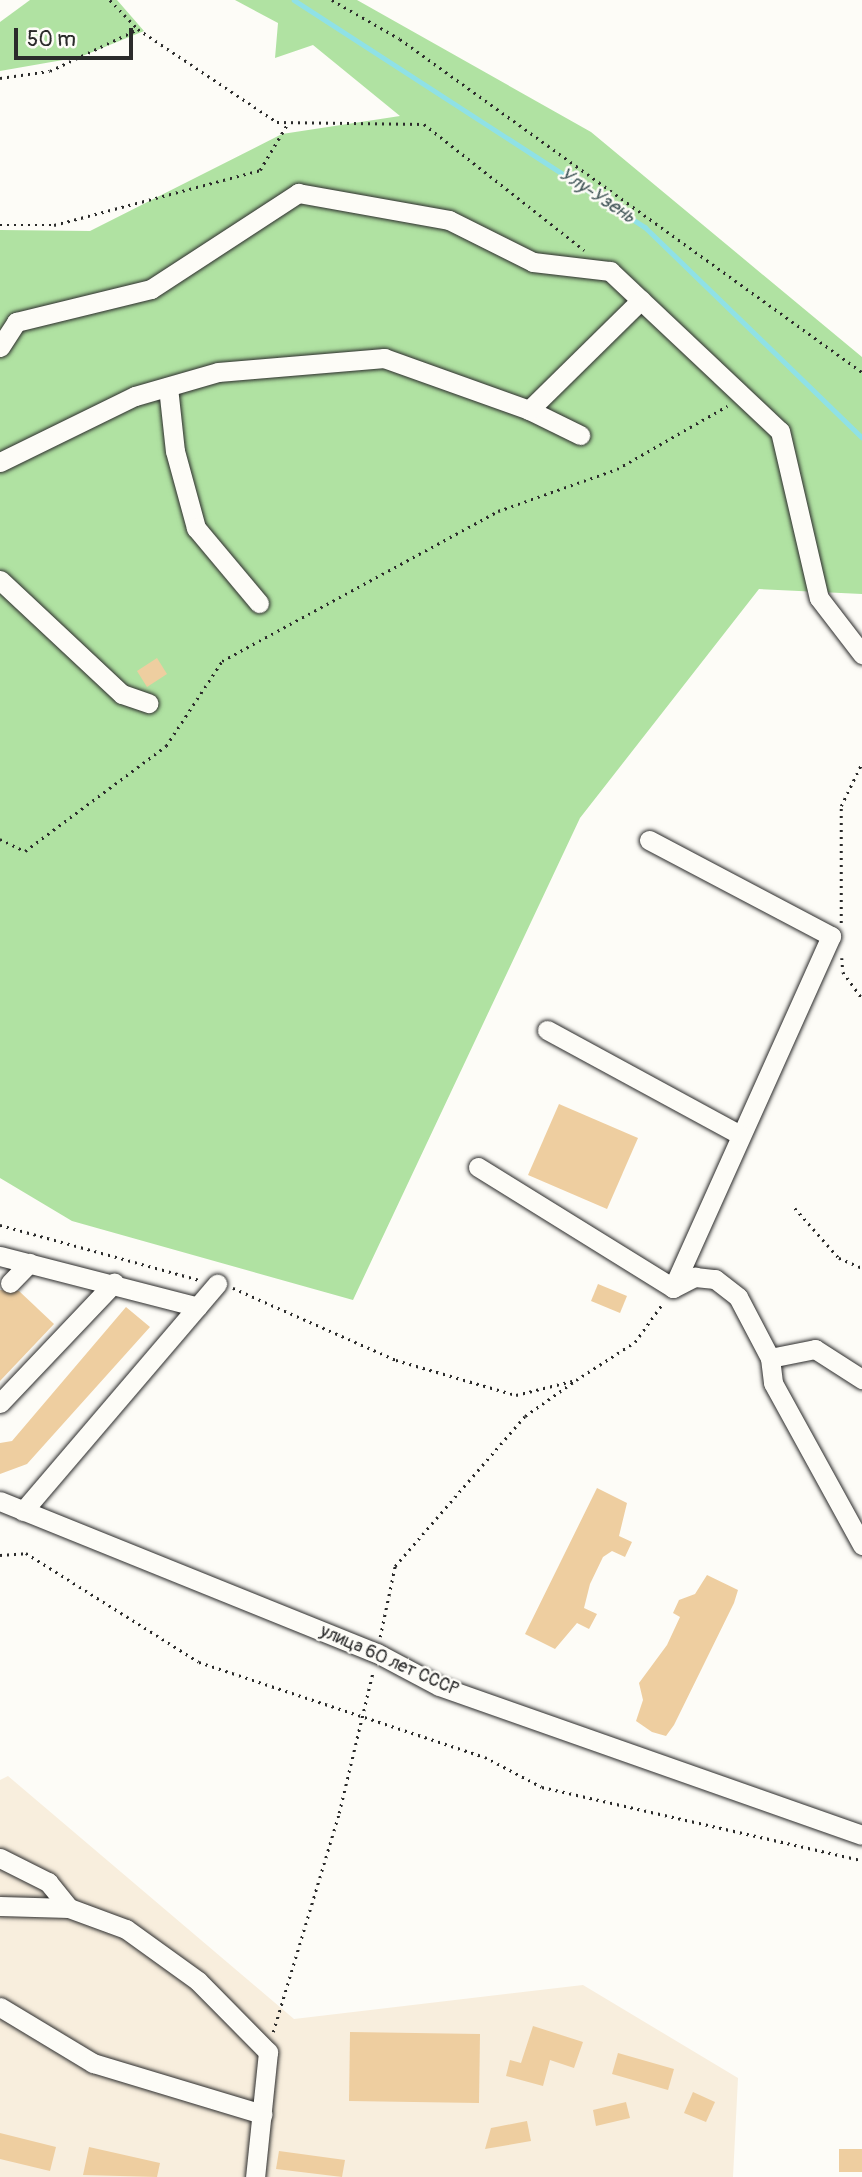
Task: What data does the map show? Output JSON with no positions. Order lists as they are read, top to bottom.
{
  "streets": {
    "street": ["улица 60 лет СССР"]
  },
  "water": ["Улу-Узень"],
  "scale_bar": "50 m"
}
